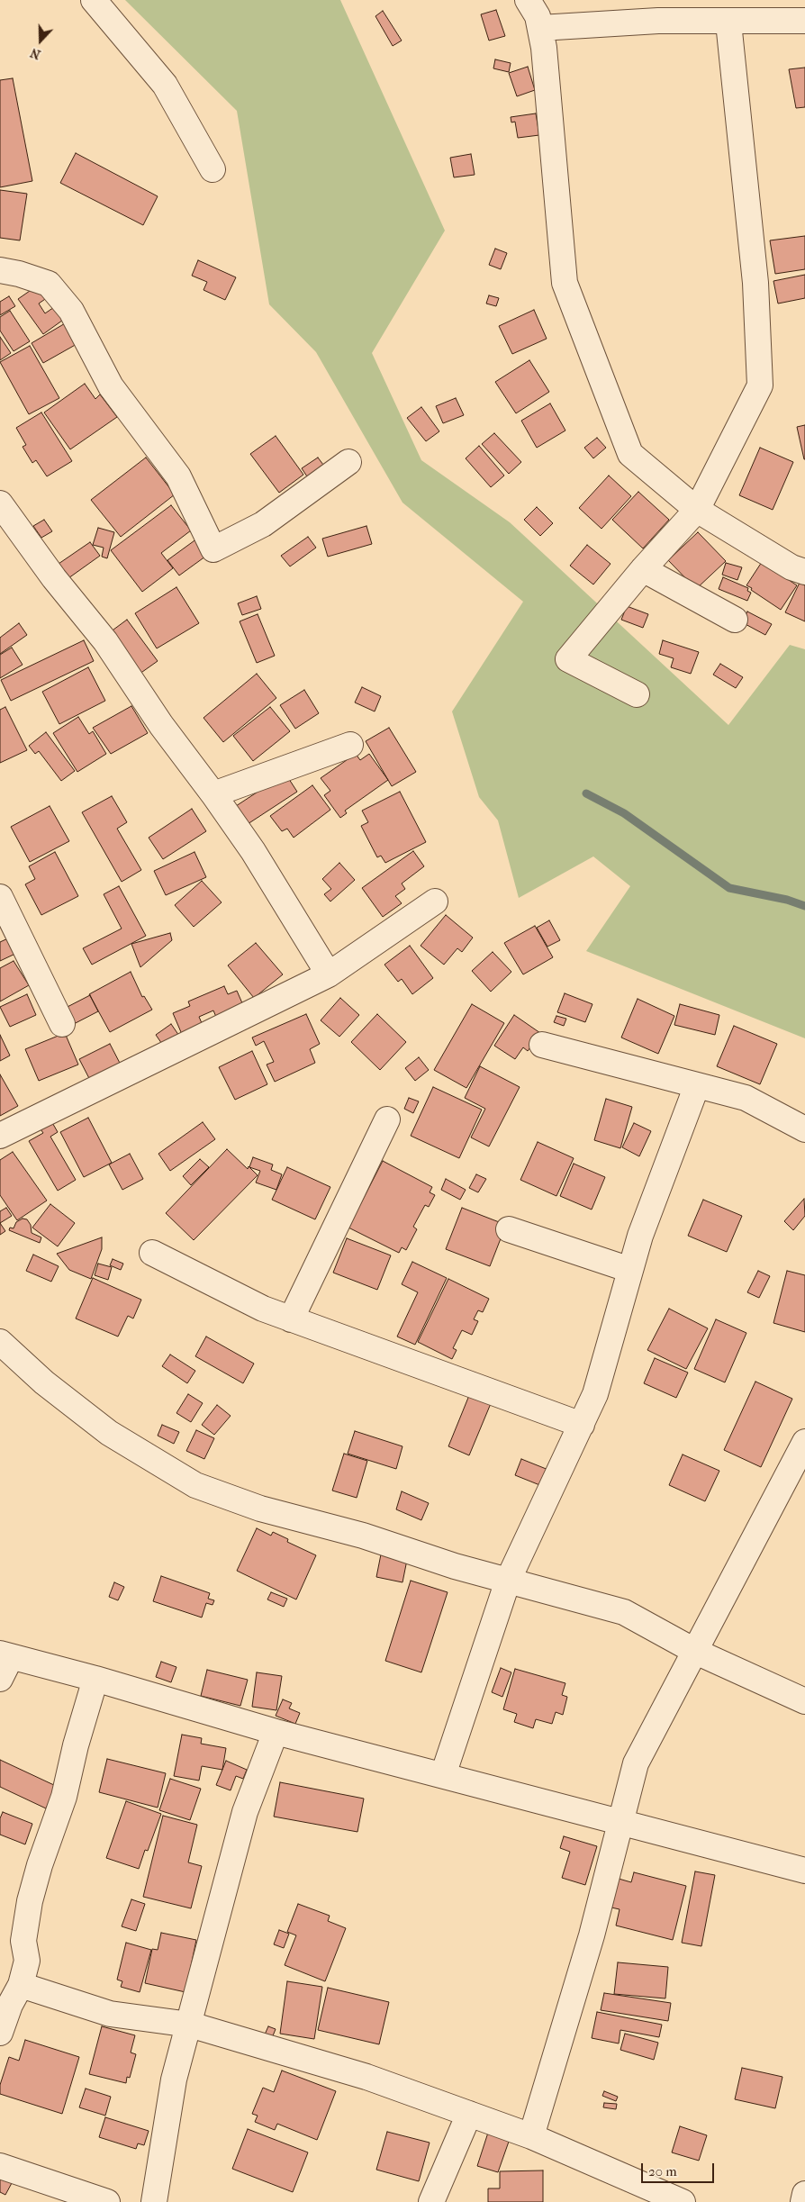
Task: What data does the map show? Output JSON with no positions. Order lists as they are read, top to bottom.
{
  "scale_bar": "20 m",
  "north": "bottom"
}
